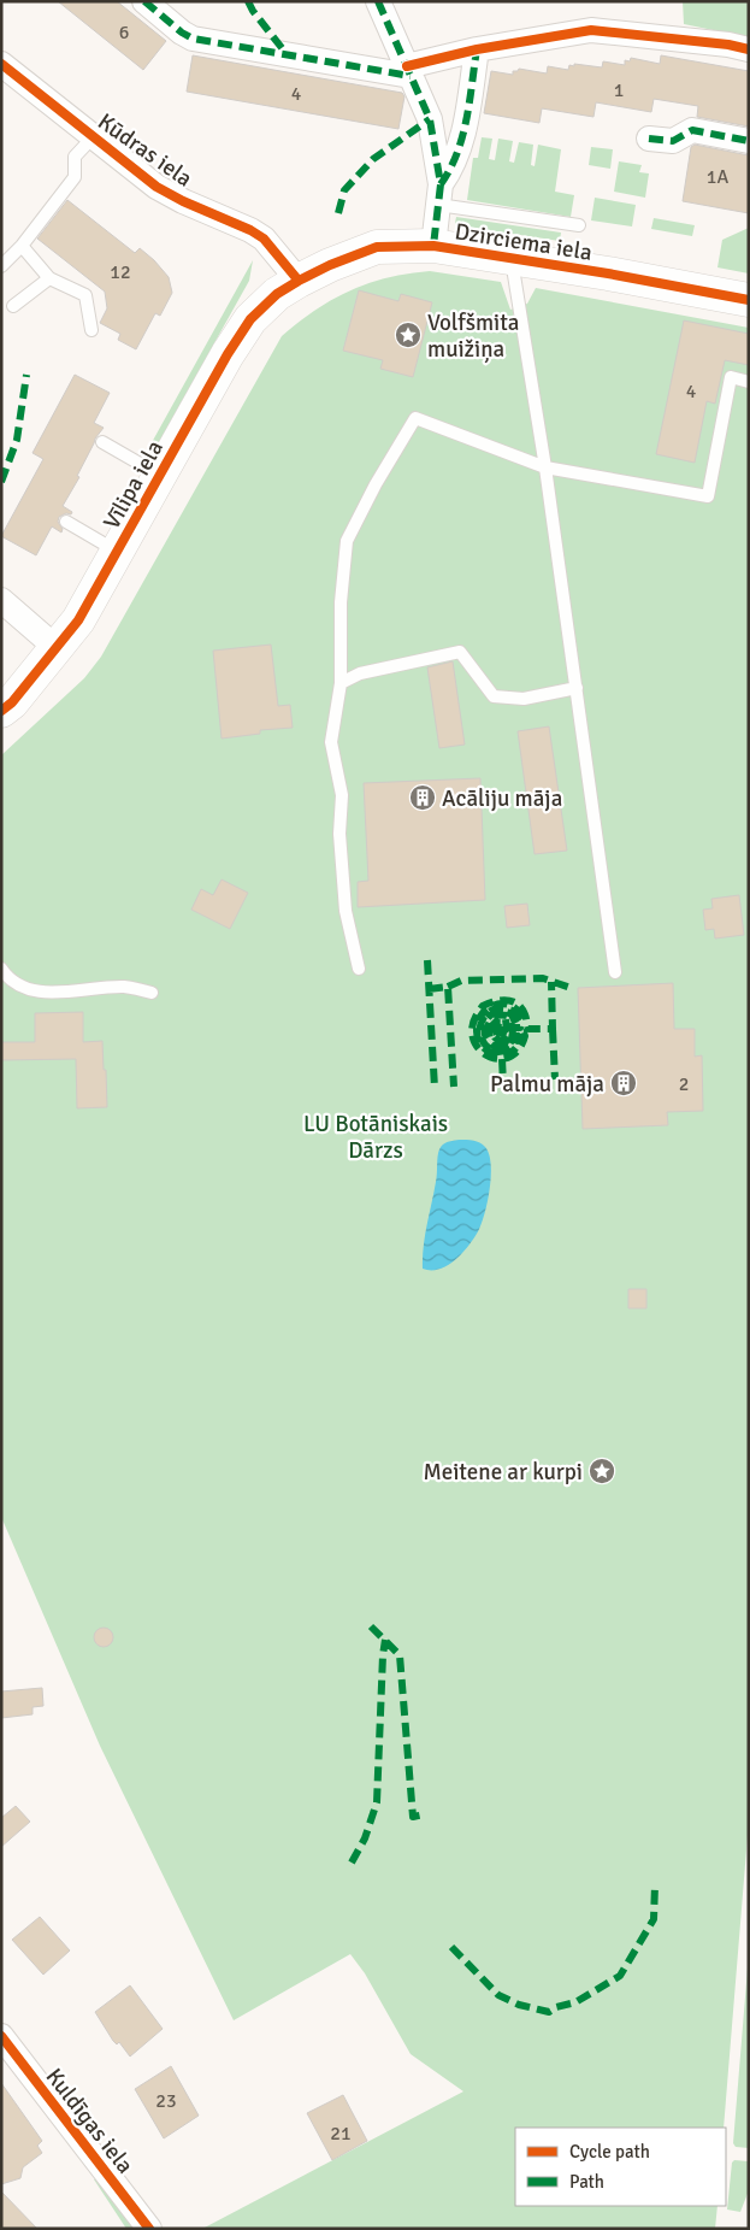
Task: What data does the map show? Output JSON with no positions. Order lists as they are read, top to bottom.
{
  "streets": {
    "street": [
      "Kūdras iela",
      "Dzirciema iela",
      "Vīlipa iela",
      "Kuldīgas iela"
    ]
  },
  "crossings": [
    ["Kūdras iela", "Dzirciema iela"],
    ["Kūdras iela", "Vīlipa iela"],
    ["Dzirciema iela", "Vīlipa iela"]
  ],
  "parks": ["LU Botāniskais Dārzs"],
  "places": {
    "place": ["Volfšmita muižiņa", "Meitene ar kurpi"],
    "building": ["Acāliju māja", "Palmu māja"]
  },
  "house_numbers": [
    "6",
    "1",
    "4",
    "1A",
    "12",
    "4",
    "2",
    "23",
    "21"
  ],
  "legend": ["Cycle path", "Path"]
}
